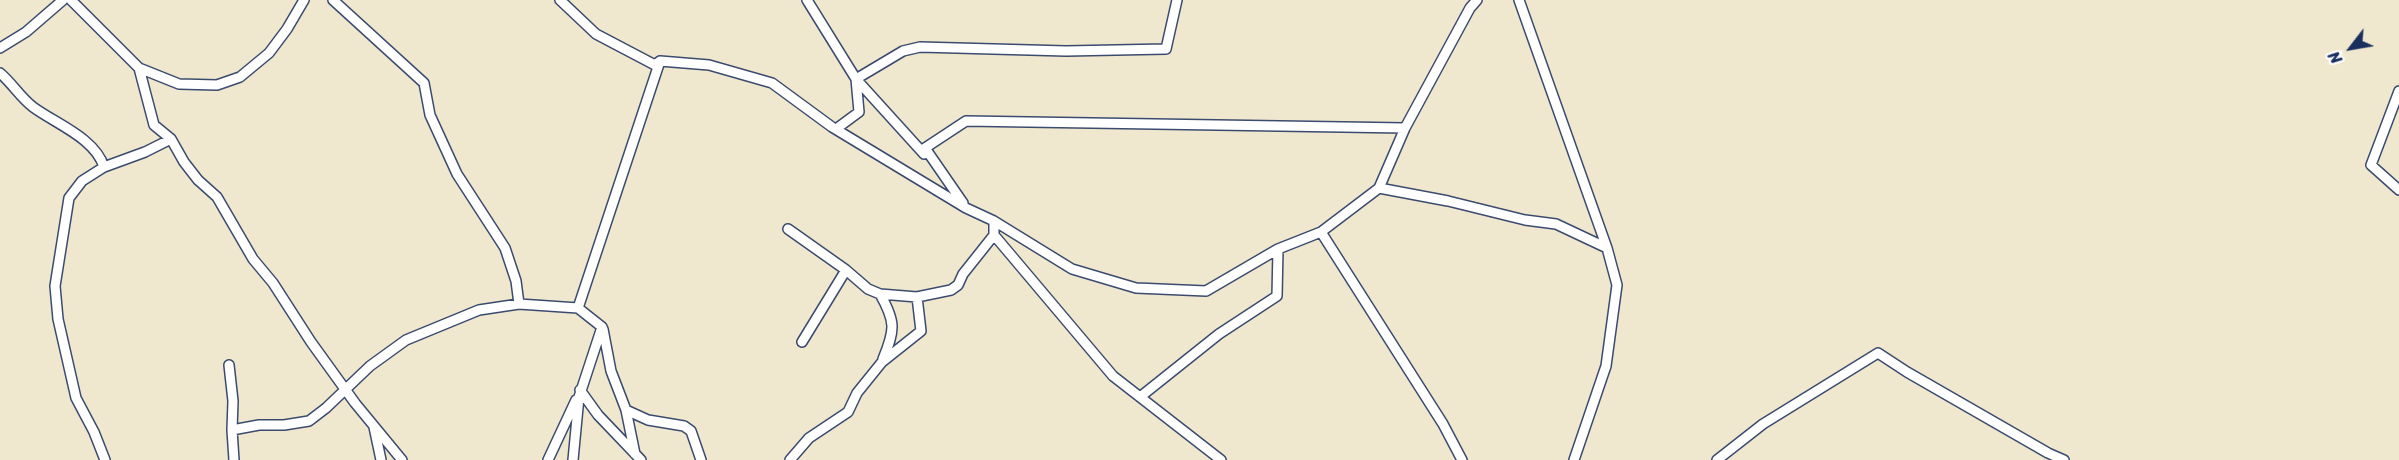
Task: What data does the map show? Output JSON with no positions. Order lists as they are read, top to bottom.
{
  "north": "bottom left"
}
